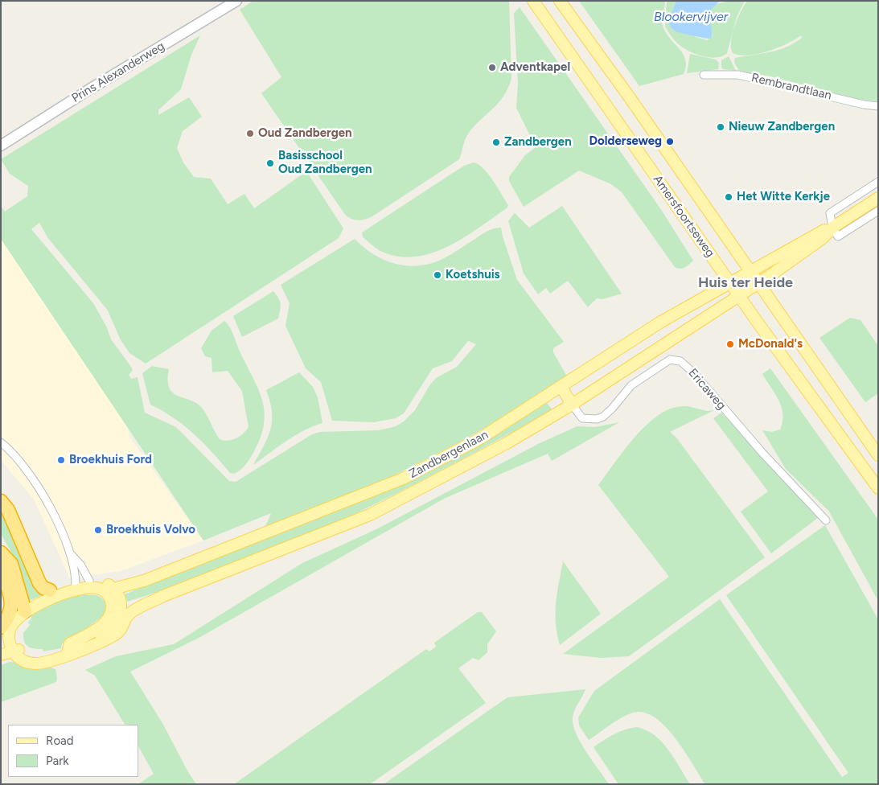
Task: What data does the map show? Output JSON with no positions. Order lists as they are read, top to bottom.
{
  "streets": {
    "main road": ["Amersfoortseweg", "Zandbergenlaan"],
    "street": ["Prins Alexanderweg", "Rembrandtlaan", "Ericaweg"]
  },
  "crossings": [
    ["Amersfoortseweg", "Zandbergenlaan"],
    ["Ericaweg", "Zandbergenlaan"]
  ],
  "districts": ["Huis ter Heide"],
  "water": ["Blookervijver"],
  "places": [
    "Adventkapel",
    "Nieuw Zandbergen",
    "Oud Zandbergen",
    "Dolderseweg",
    "Zandbergen",
    "Basisschool Oud Zandbergen",
    "Het Witte Kerkje",
    "Koetshuis",
    "McDonald's",
    "Broekhuis Ford",
    "Broekhuis Volvo"
  ],
  "legend": ["Road", "Park"]
}
